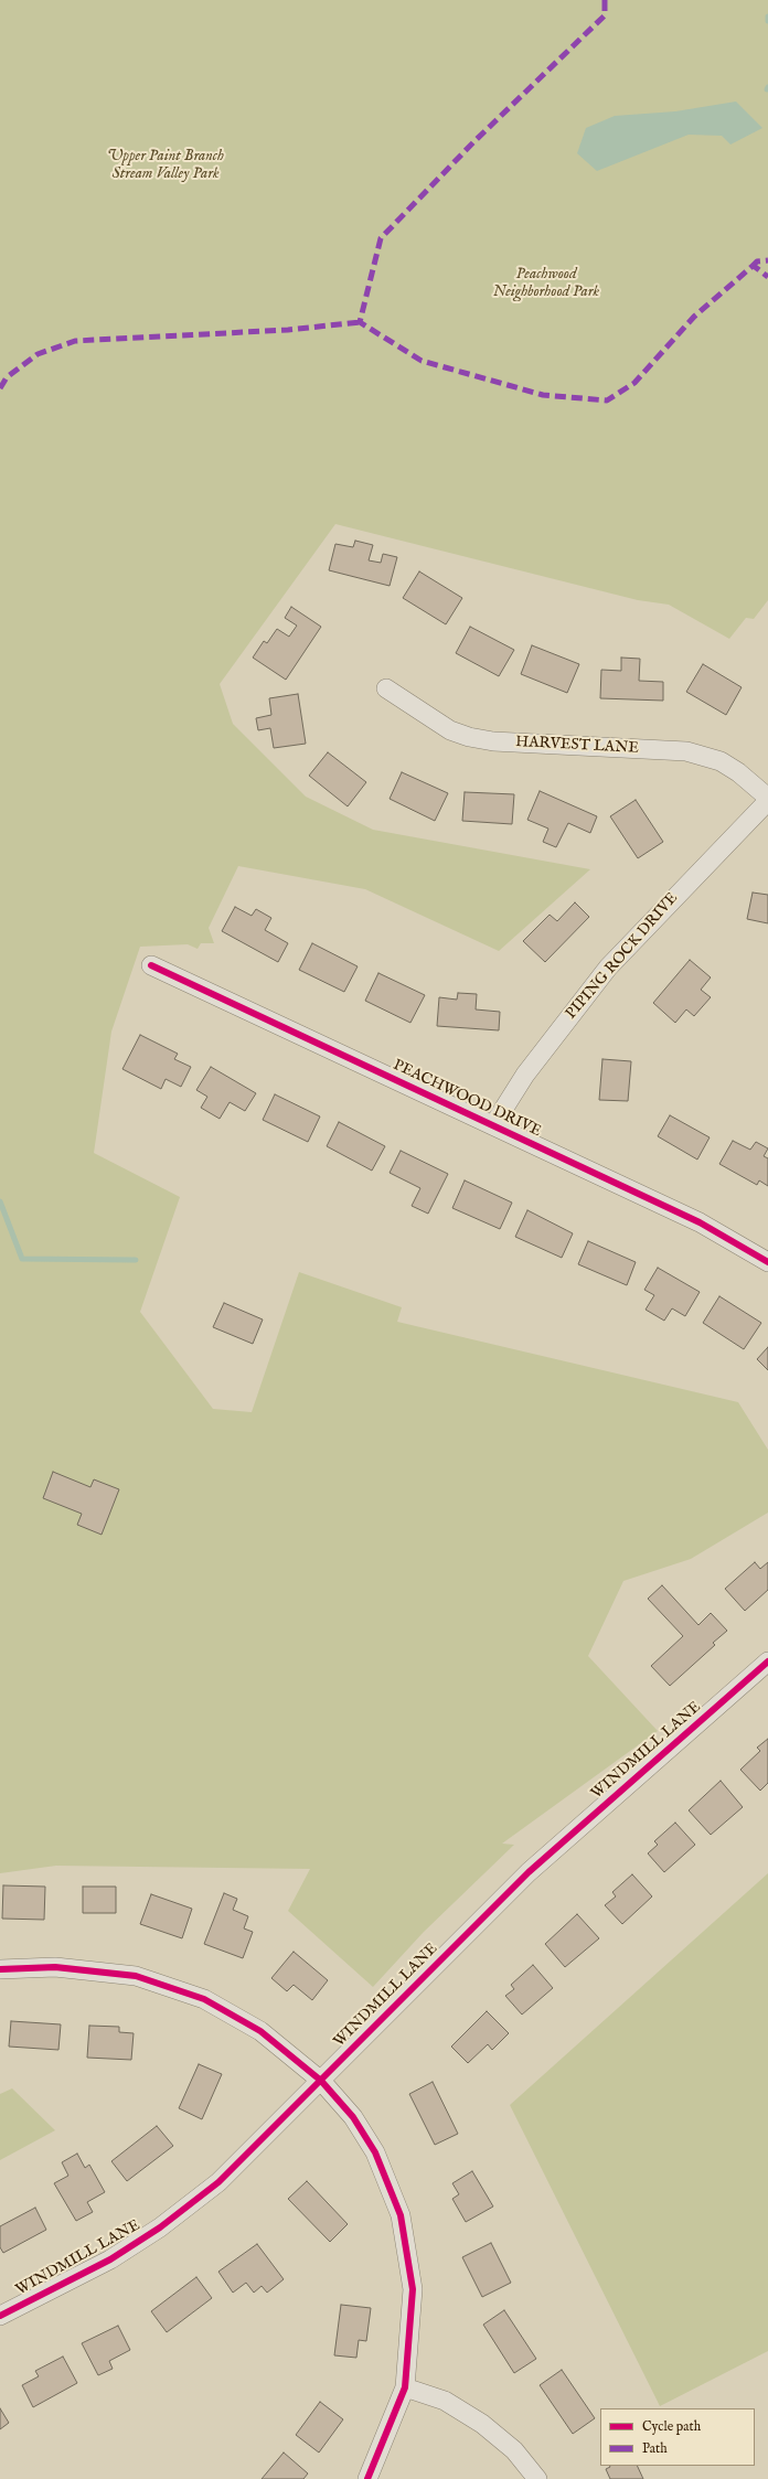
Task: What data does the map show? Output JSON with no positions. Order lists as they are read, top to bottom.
{
  "streets": {
    "street": [
      "HARVEST LANE",
      "PIPING ROCK DRIVE",
      "PEACHWOOD DRIVE",
      "WINDMILL LANE"
    ]
  },
  "crossings": [
    ["HARVEST LANE", "PIPING ROCK DRIVE"],
    ["PIPING ROCK DRIVE", "PEACHWOOD DRIVE"]
  ],
  "parks": ["Upper Paint Branch Stream Valley Park", "Peachwood Neighborhood Park"],
  "legend": ["Cycle path", "Path"]
}
